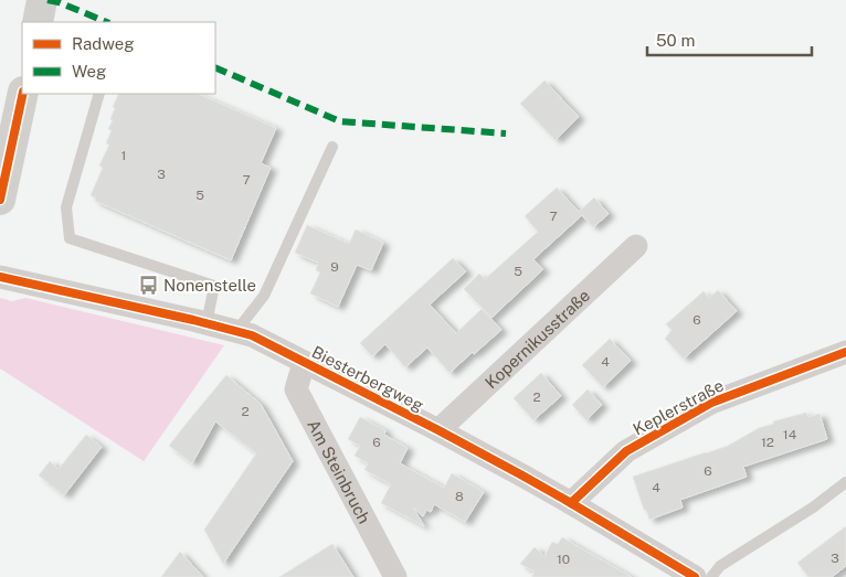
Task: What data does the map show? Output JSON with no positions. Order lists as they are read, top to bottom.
{
  "streets": {
    "street": [
      "Kopernikusstraße",
      "Biesterbergweg",
      "Keplerstraße",
      "Am Steinbruch"
    ]
  },
  "crossings": [
    ["Kopernikusstraße", "Biesterbergweg"],
    ["Biesterbergweg", "Keplerstraße"],
    ["Biesterbergweg", "Am Steinbruch"]
  ],
  "places": {
    "bus stop": ["Nonenstelle"]
  },
  "house_numbers": [
    "1",
    "3",
    "7",
    "5",
    "7",
    "9",
    "5",
    "6",
    "4",
    "2",
    "2",
    "14",
    "6",
    "12",
    "6",
    "4",
    "8",
    "3",
    "10"
  ],
  "legend": ["Radweg", "Weg"],
  "scale_bar": "50 m"
}
